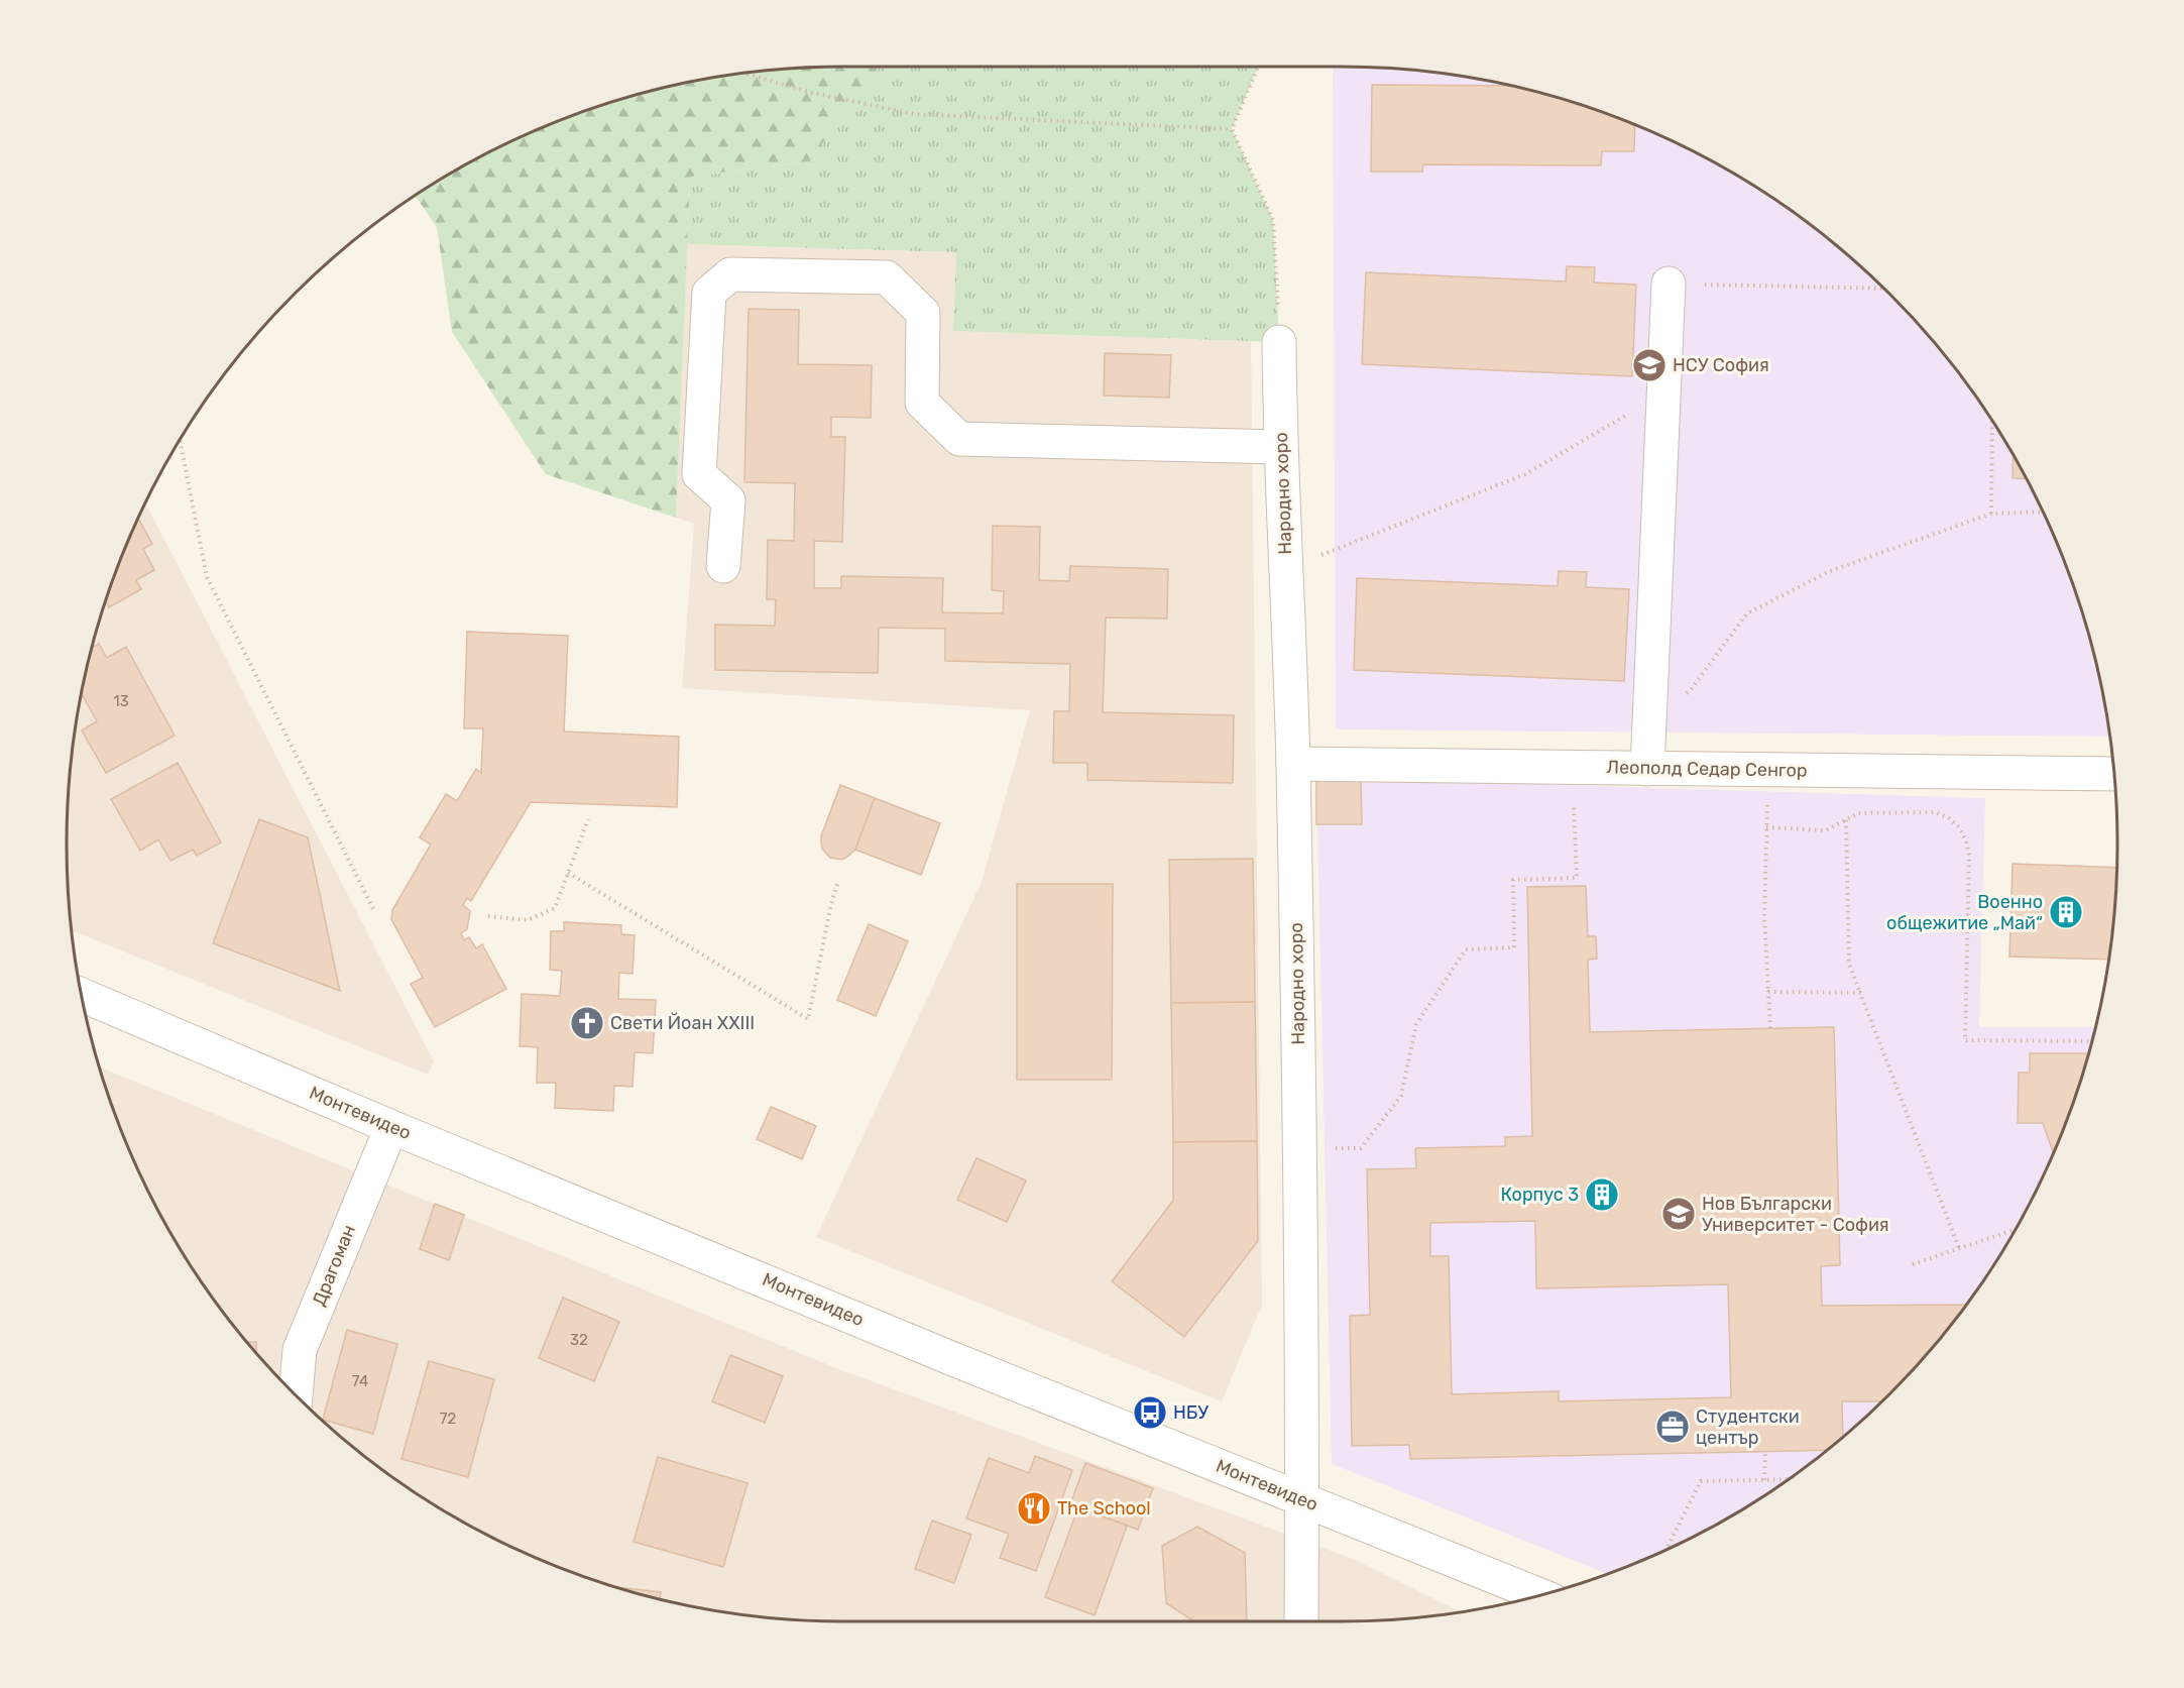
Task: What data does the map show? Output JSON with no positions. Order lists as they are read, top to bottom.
{
  "streets": {
    "street": [
      "Народно хоро",
      "Леополд Седар Сенгор",
      "Монтевидео",
      "Драгоман"
    ]
  },
  "crossings": [
    ["Народно хоро", "Леополд Седар Сенгор"],
    ["Народно хоро", "Монтевидео"],
    ["Монтевидео", "Драгоман"]
  ],
  "places": {
    "school or university": ["НСУ София", "Нов Български Университет - София"],
    "building": ["Военно общежитие „Май“", "Корпус 3"],
    "church": ["Свети Йоан XXIII"],
    "bus stop": ["НБУ"],
    "office": ["Студентски център"],
    "restaurant": ["The School"]
  },
  "house_numbers": [
    "13",
    "32",
    "74",
    "72"
  ]
}
